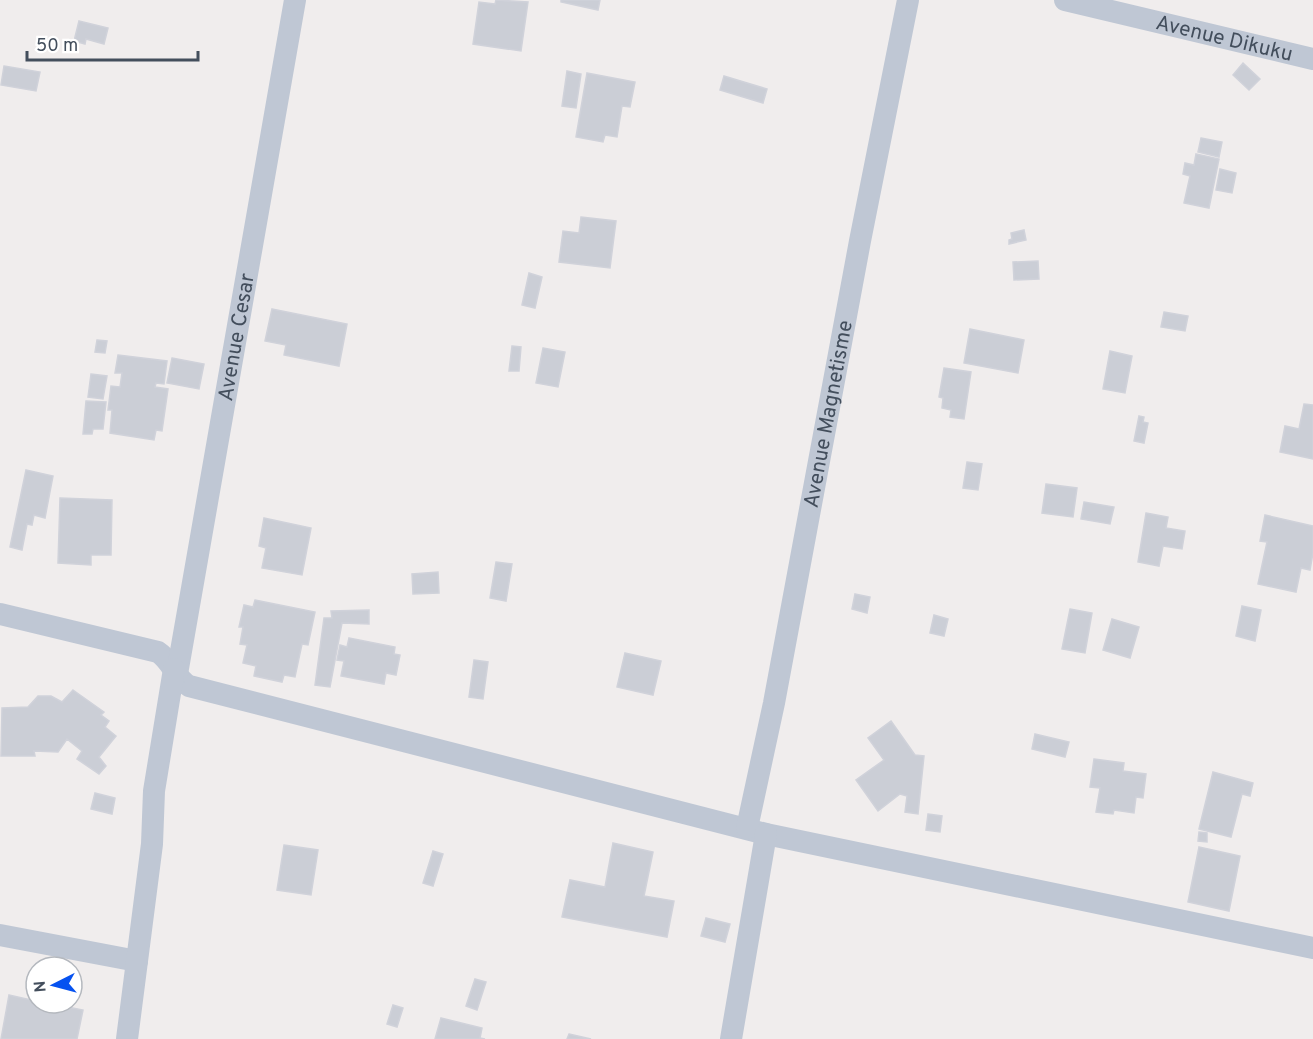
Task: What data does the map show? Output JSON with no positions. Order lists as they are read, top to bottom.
{
  "streets": {
    "street": ["Avenue Dikuku", "Avenue Cesar", "Avenue Magnetisme"]
  },
  "scale_bar": "50 m",
  "north": "left"
}
